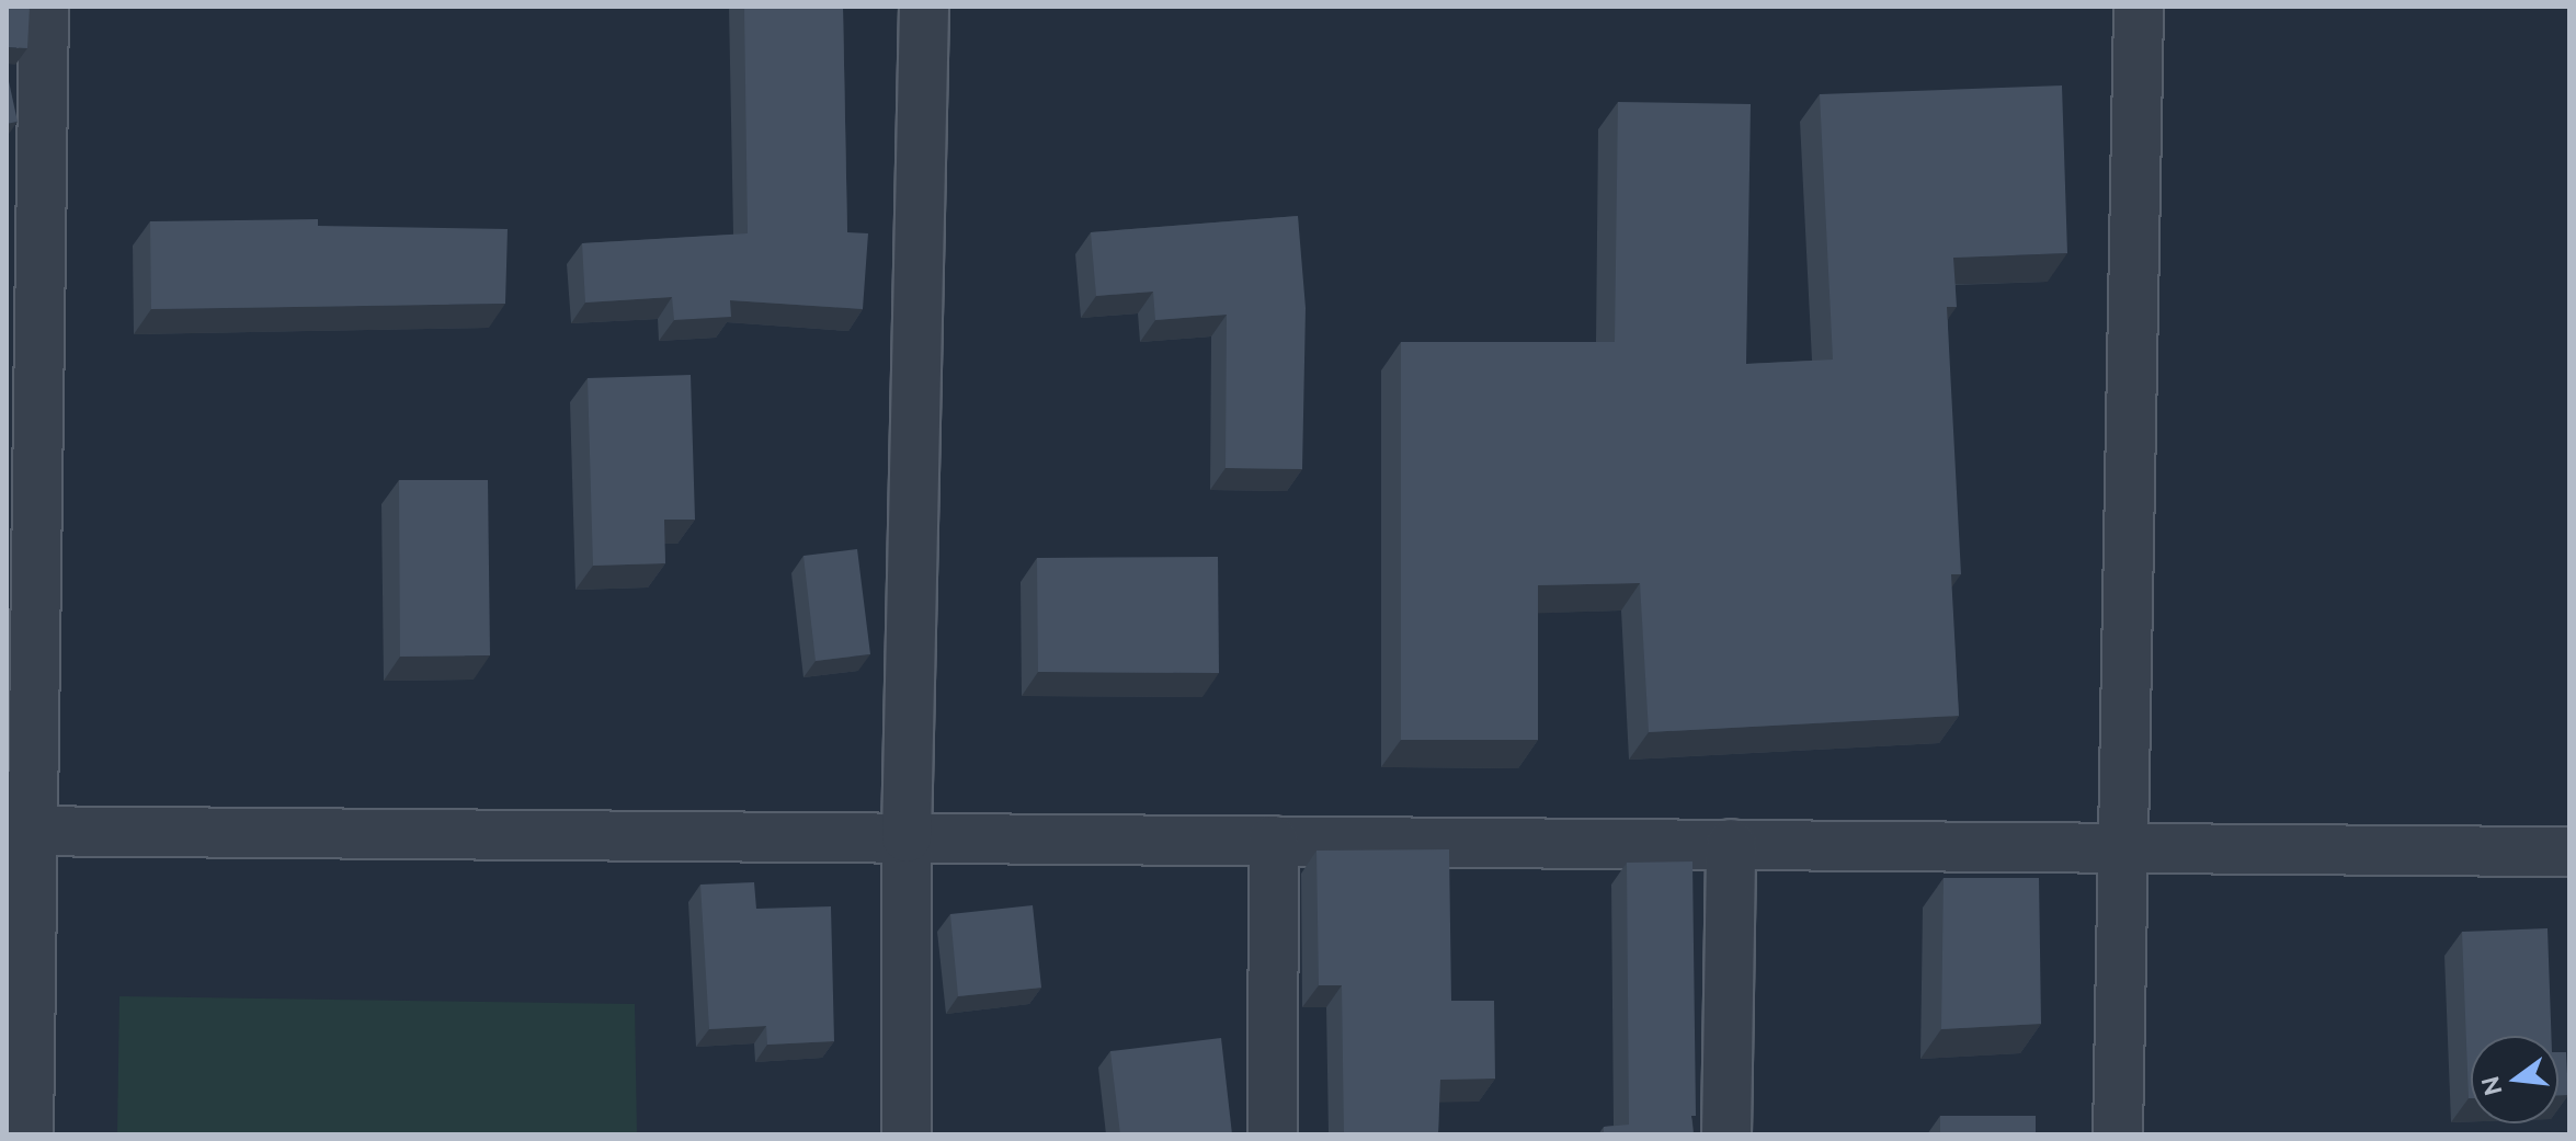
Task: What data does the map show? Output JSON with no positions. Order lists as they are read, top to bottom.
{
  "north": "left"
}
